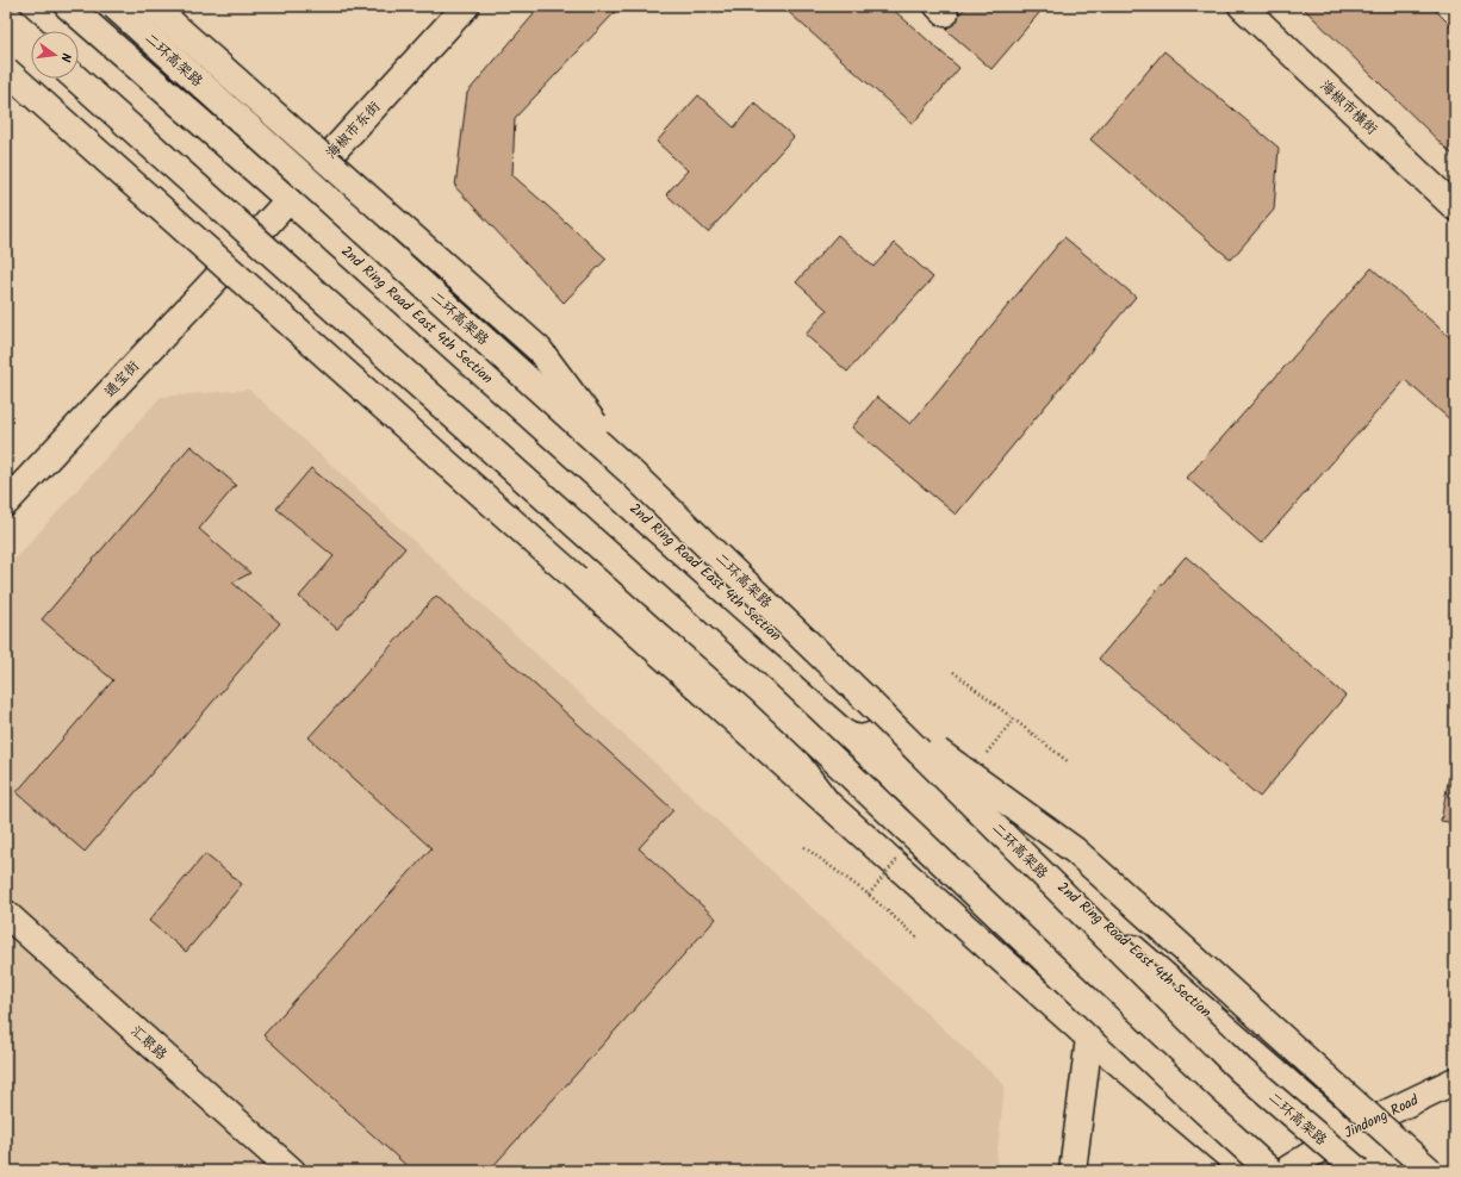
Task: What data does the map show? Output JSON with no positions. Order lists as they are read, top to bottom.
{
  "streets": {
    "main road": [
      "二环高架路",
      "海椒市横街",
      "海椒市东街",
      "2nd Ring Road East 4th Section",
      "通宝街",
      "汇聚路",
      "Jindong Road"
    ]
  },
  "crossings": [
    ["海椒市东街", "2nd Ring Road East 4th Section"],
    ["海椒市东街", "通宝街"],
    ["2nd Ring Road East 4th Section", "Jindong Road"]
  ],
  "north": "right"
}
